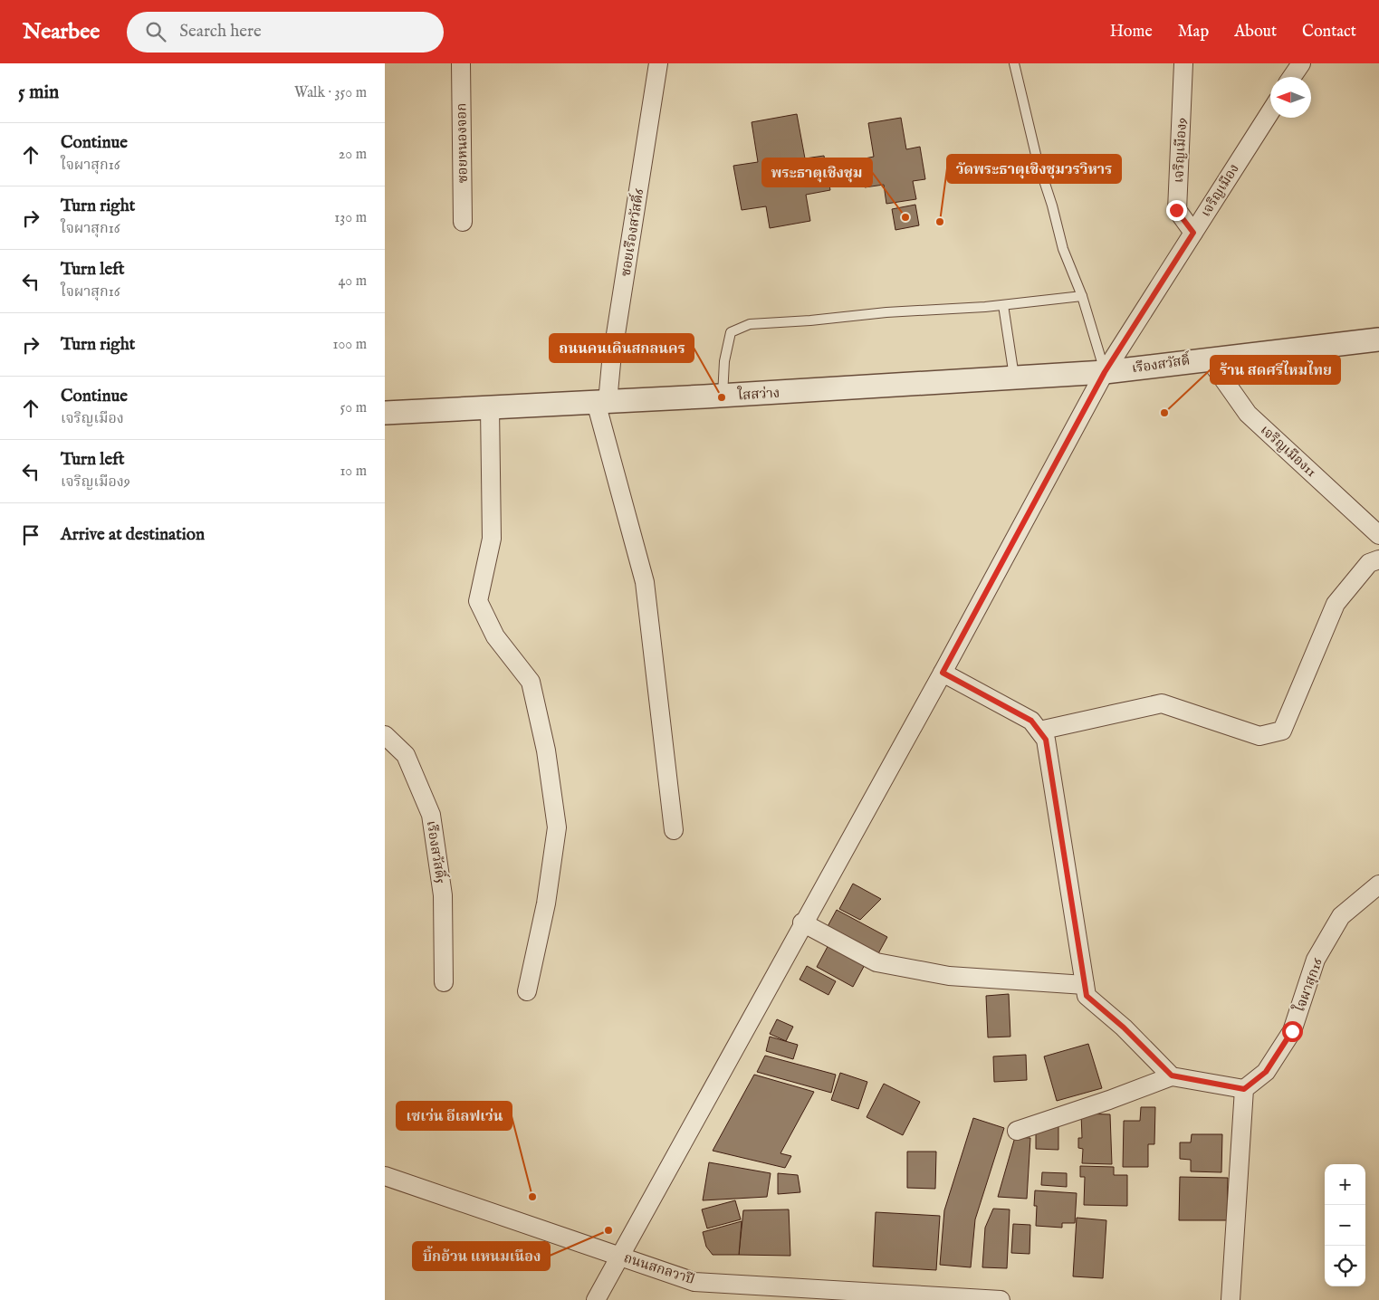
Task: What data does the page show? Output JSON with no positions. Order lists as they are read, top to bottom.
{
  "streets": {
    "street": [
      "ซอยหนองจอก",
      "เจริญเมือง9",
      "เจริญเมือง",
      "ซอยเรืองสวัสดิ์6",
      "เรืองสวัสดิ์",
      "ใสสว่าง",
      "เจริญเมือง11",
      "เรืองสวัสดิ์5",
      "ใจผาสุก16",
      "ถนนสกลวาปี"
    ]
  },
  "crossings": [
    ["เจริญเมือง9", "เจริญเมือง"],
    ["เจริญเมือง", "เรืองสวัสดิ์"],
    ["เจริญเมือง", "ใสสว่าง"],
    ["เจริญเมือง", "ถนนสกลวาปี"],
    ["ซอยเรืองสวัสดิ์6", "ใสสว่าง"],
    ["เรืองสวัสดิ์", "ใสสว่าง"],
    ["เรืองสวัสดิ์", "เจริญเมือง11"]
  ],
  "places": [
    "พระธาตุเชิงชุม",
    "วัดพระธาตุเชิงชุมวรวิหาร",
    "ถนนคนเดินสกลนคร",
    "ร้าน สดศรีไหมไทย",
    "เซเว่น อีเลฟเว่น",
    "บิ้กอ้วน แหนมเนือง"
  ],
  "north": "left",
  "page": {
    "header": "Nearbee",
    "search": "Search here",
    "nav": [
      "Home",
      "Map",
      "About",
      "Contact"
    ],
    "heading": ["5 min", "Walk · 350 m"],
    "list": [
      ["Continue", "ใจผาสุก16", "20 m"],
      ["Turn right", "ใจผาสุก16", "130 m"],
      ["Turn left", "ใจผาสุก16", "40 m"],
      ["Turn right", "100 m"],
      ["Continue", "เจริญเมือง", "50 m"],
      ["Turn left", "เจริญเมือง9", "10 m"],
      "Arrive at destination"
    ],
    "map_buttons": ["+", "−"]
  }
}
